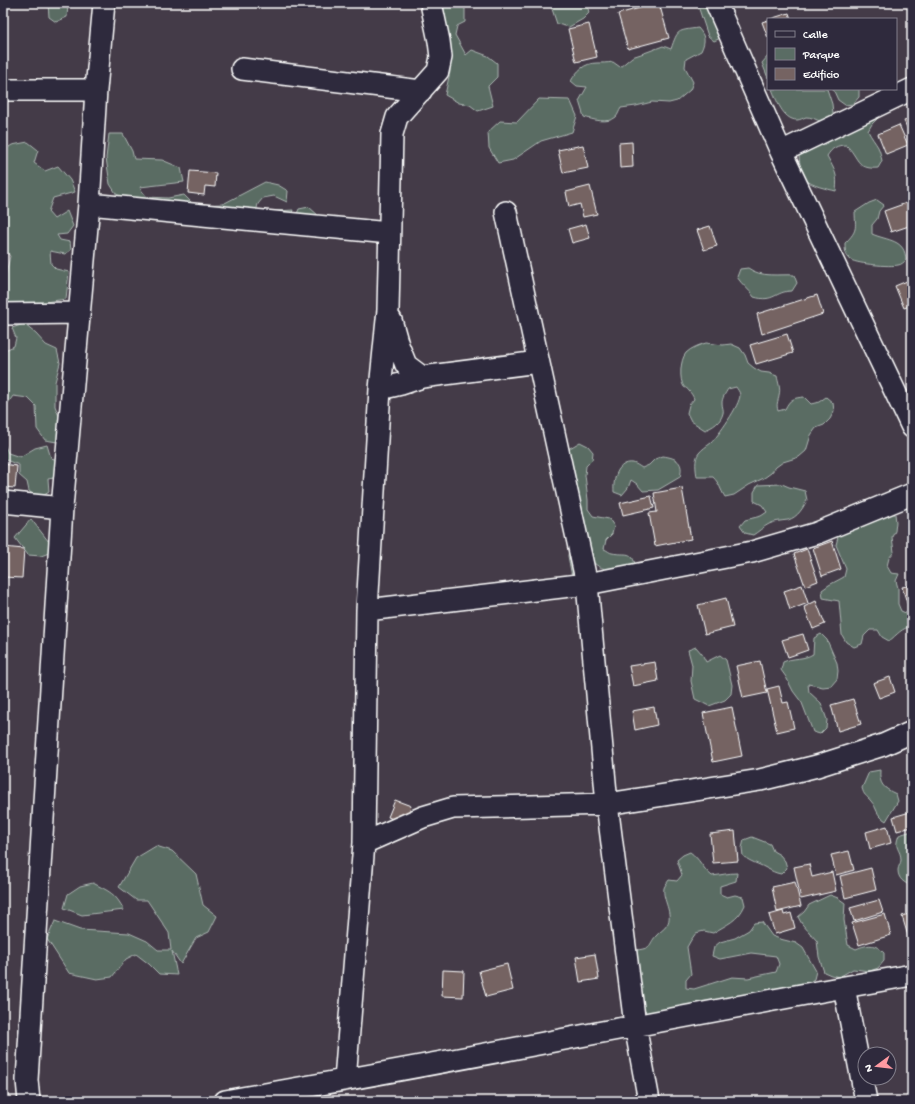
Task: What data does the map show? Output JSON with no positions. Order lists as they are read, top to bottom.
{
  "legend": ["Calle", "Parque", "Edificio"],
  "north": "left"
}
